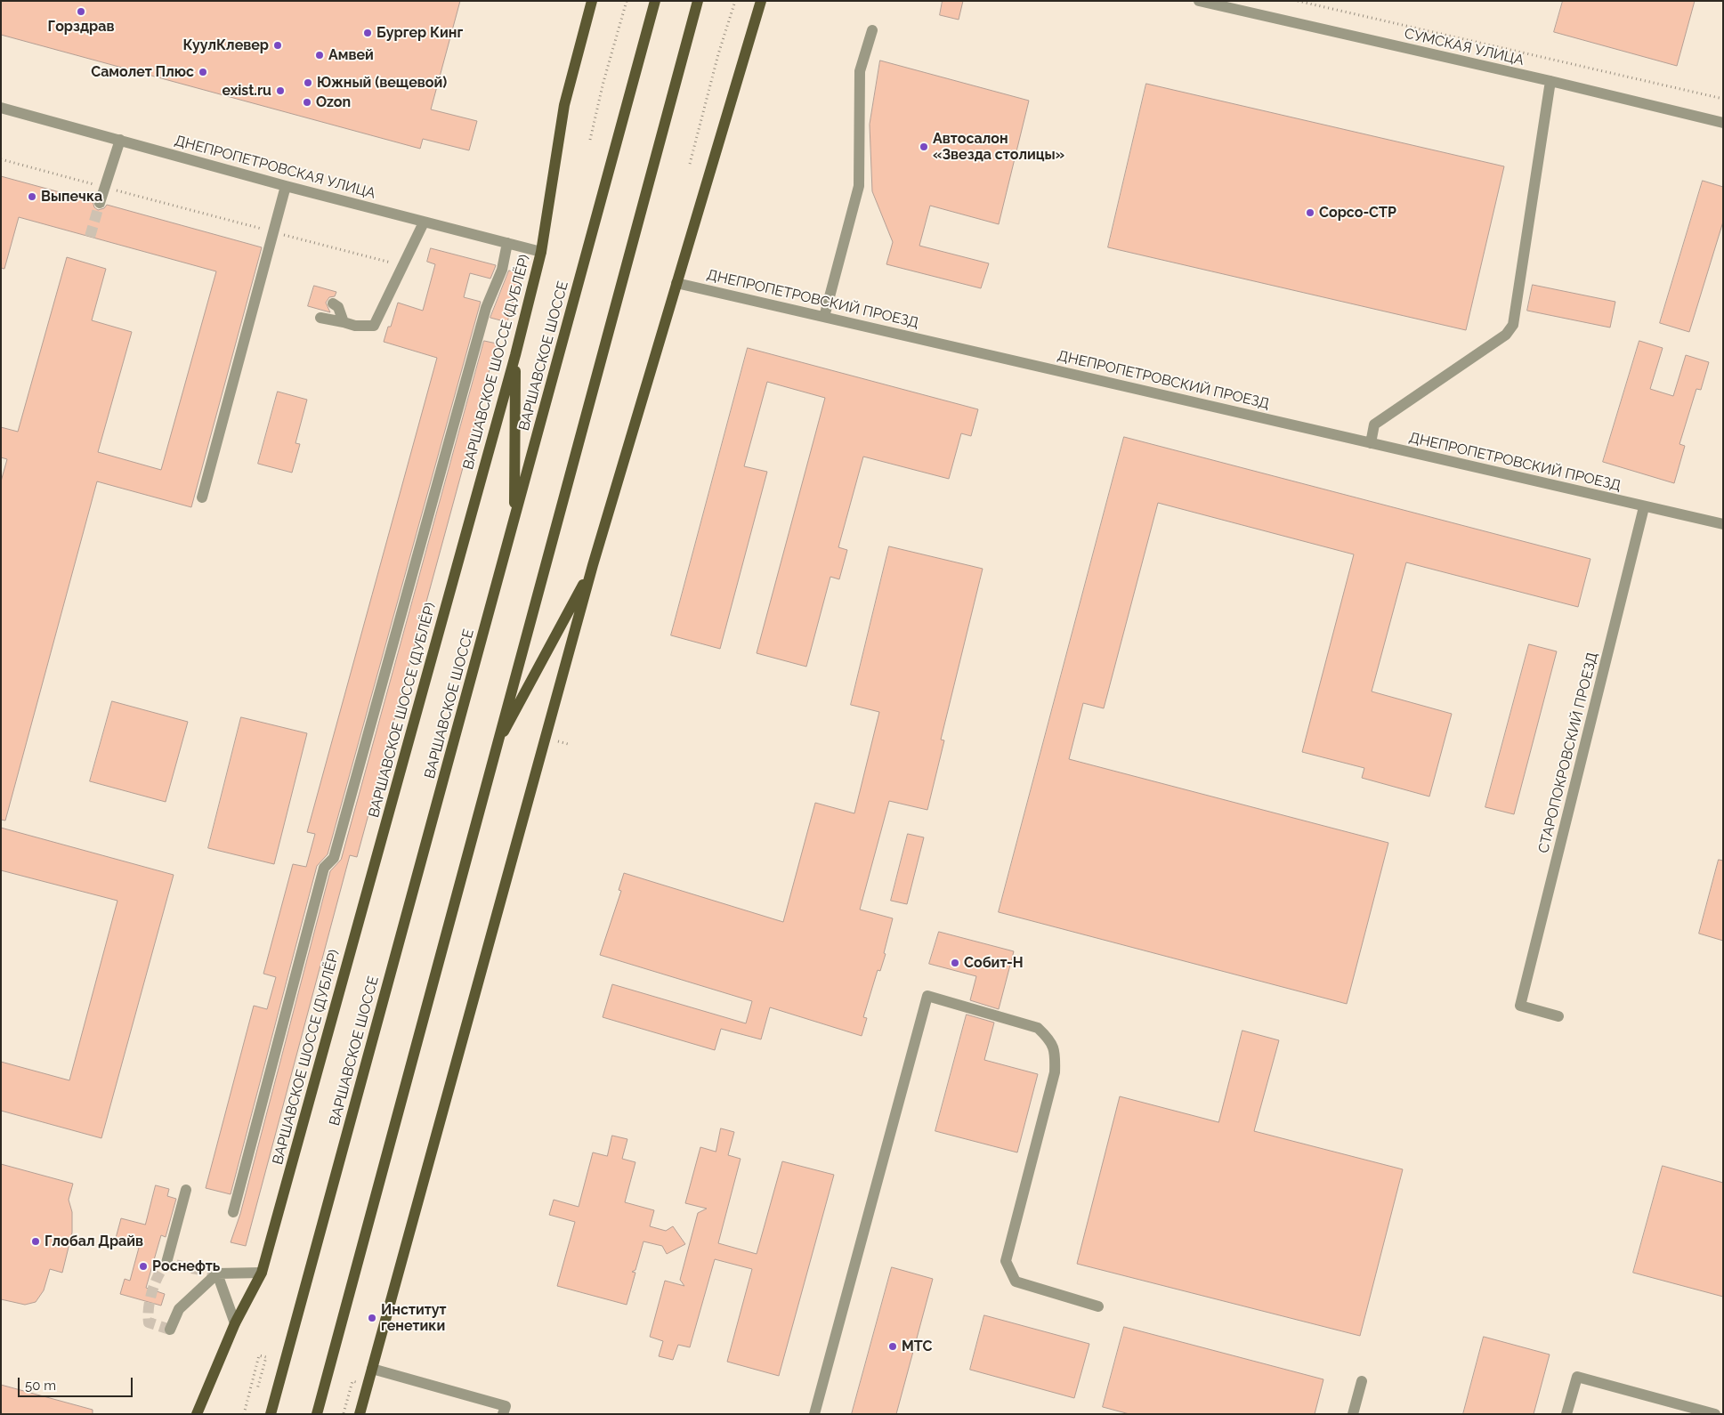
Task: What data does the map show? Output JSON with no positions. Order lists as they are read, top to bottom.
{
  "streets": {
    "main road": ["ВАРШАВСКОЕ ШОССЕ", "ВАРШАВСКОЕ ШОССЕ (ДУБЛЁР)"],
    "street": [
      "СУМСКАЯ УЛИЦА",
      "ДНЕПРОПЕТРОВСКАЯ УЛИЦА",
      "ДНЕПРОПЕТРОВСКИЙ ПРОЕЗД",
      "СТАРОПОКРОВСКИЙ ПРОЕЗД"
    ]
  },
  "crossings": [
    ["ДНЕПРОПЕТРОВСКАЯ УЛИЦА", "ВАРШАВСКОЕ ШОССЕ (ДУБЛЁР)"],
    ["ДНЕПРОПЕТРОВСКИЙ ПРОЕЗД", "СТАРОПОКРОВСКИЙ ПРОЕЗД"]
  ],
  "places": [
    "Горздрав",
    "Бургер Кинг",
    "КуулКлевер",
    "Амвей",
    "Самолет Плюс",
    "Южный (вещевой)",
    "exist.ru",
    "Ozon",
    "Автосалон «Звезда столицы»",
    "Выпечка",
    "Сорсо-СТР",
    "Собит-Н",
    "Глобал Драйв",
    "Роснефть",
    "Институт генетики",
    "МТС"
  ],
  "scale_bar": "50 m"
}
